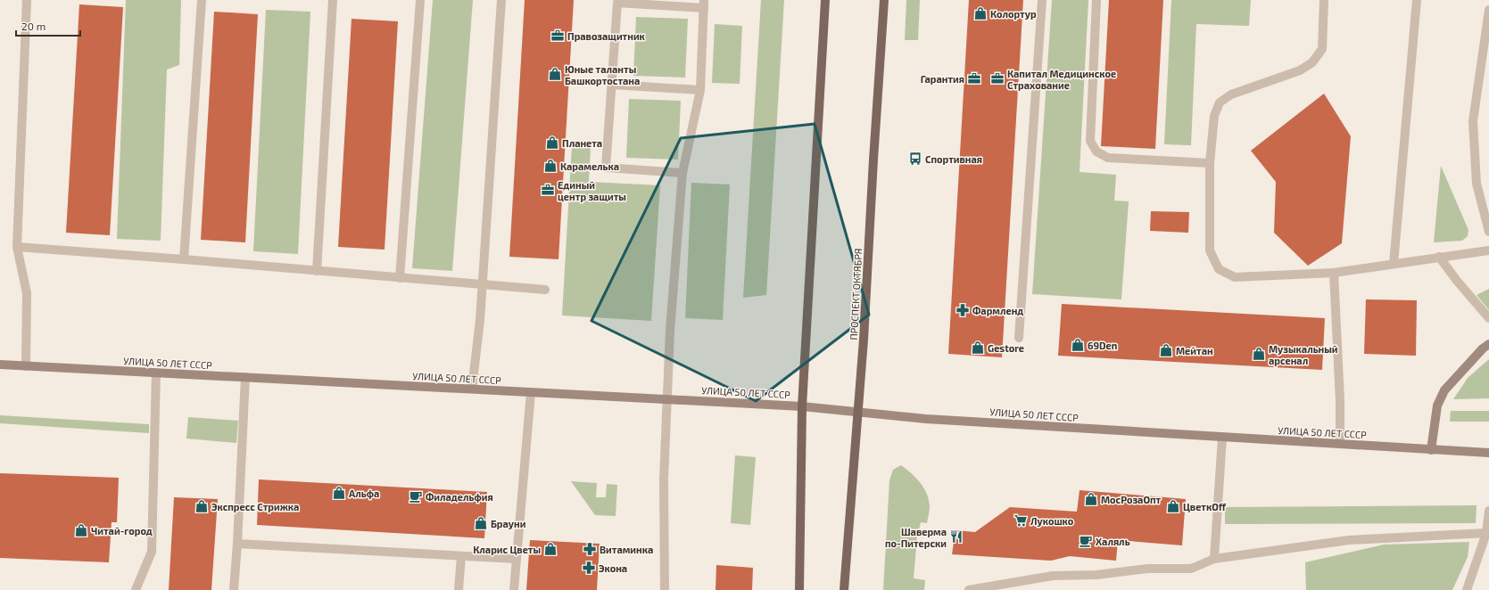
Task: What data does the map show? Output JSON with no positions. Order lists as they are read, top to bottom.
{
  "streets": {
    "main road": ["ПРОСПЕКТ ОКТЯБРЯ", "УЛИЦА 50 ЛЕТ СССР"]
  },
  "crossings": [
    ["ПРОСПЕКТ ОКТЯБРЯ", "УЛИЦА 50 ЛЕТ СССР"]
  ],
  "places": {
    "shop": [
      "Колортур",
      "Юные таланты Башкортостана",
      "Планета",
      "Карамелька",
      "69Den",
      "Gestore",
      "Мейтан",
      "Музыкальный арсенал",
      "Альфа",
      "МосРозаОпт",
      "Экспресс Стрижка",
      "ЦветкOff",
      "Брауни",
      "Читай-город",
      "Кларис Цветы"
    ],
    "office": [
      "Правозащитник",
      "Гарантия",
      "Капитал Медицинское Страхование",
      "Единый центр защиты"
    ],
    "bus stop": ["Спортивная"],
    "pharmacy": ["Фармленд", "Витаминка", "Экона"],
    "cafe": ["Филадельфия", "Халяль"],
    "supermarket": ["Лукошко"],
    "restaurant": ["Шаверма по-Питерски"]
  },
  "scale_bar": "20 m"
}
